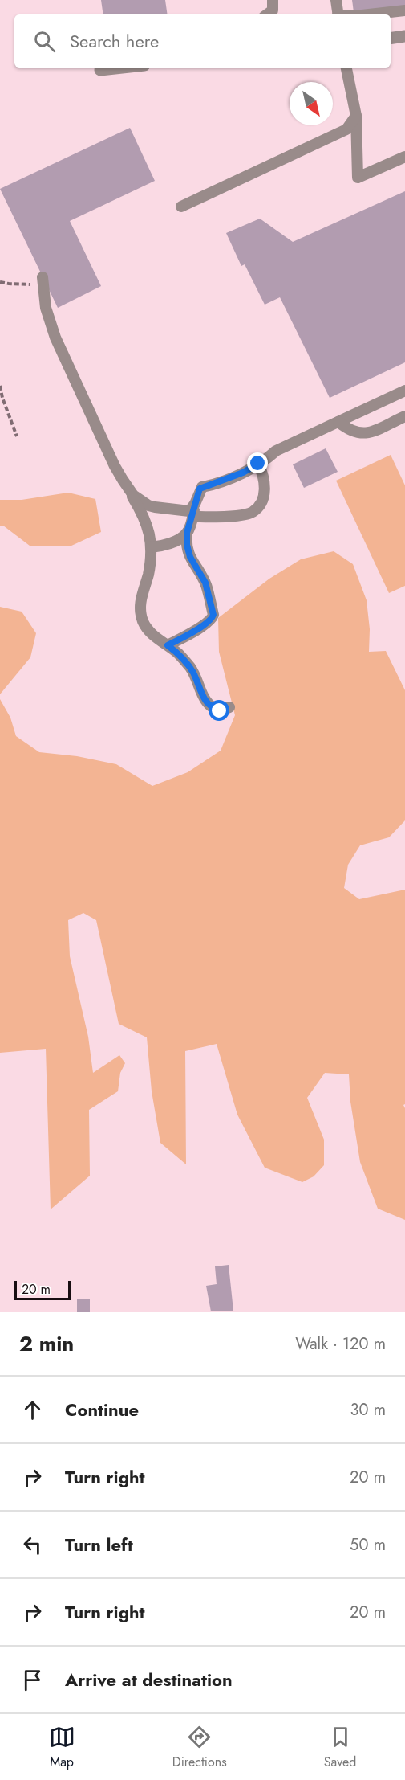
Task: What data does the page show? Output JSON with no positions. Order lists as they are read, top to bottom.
{
  "scale_bar": "20 m",
  "north": "bottom right",
  "page": {
    "search": "Search here",
    "scale": "20 m",
    "heading": ["2 min", "Walk · 120 m"],
    "list": [
      ["Continue", "30 m"],
      ["Turn right", "20 m"],
      ["Turn left", "50 m"],
      ["Turn right", "20 m"],
      "Arrive at destination"
    ],
    "nav": ["Map", "Directions", "Saved"]
  }
}
